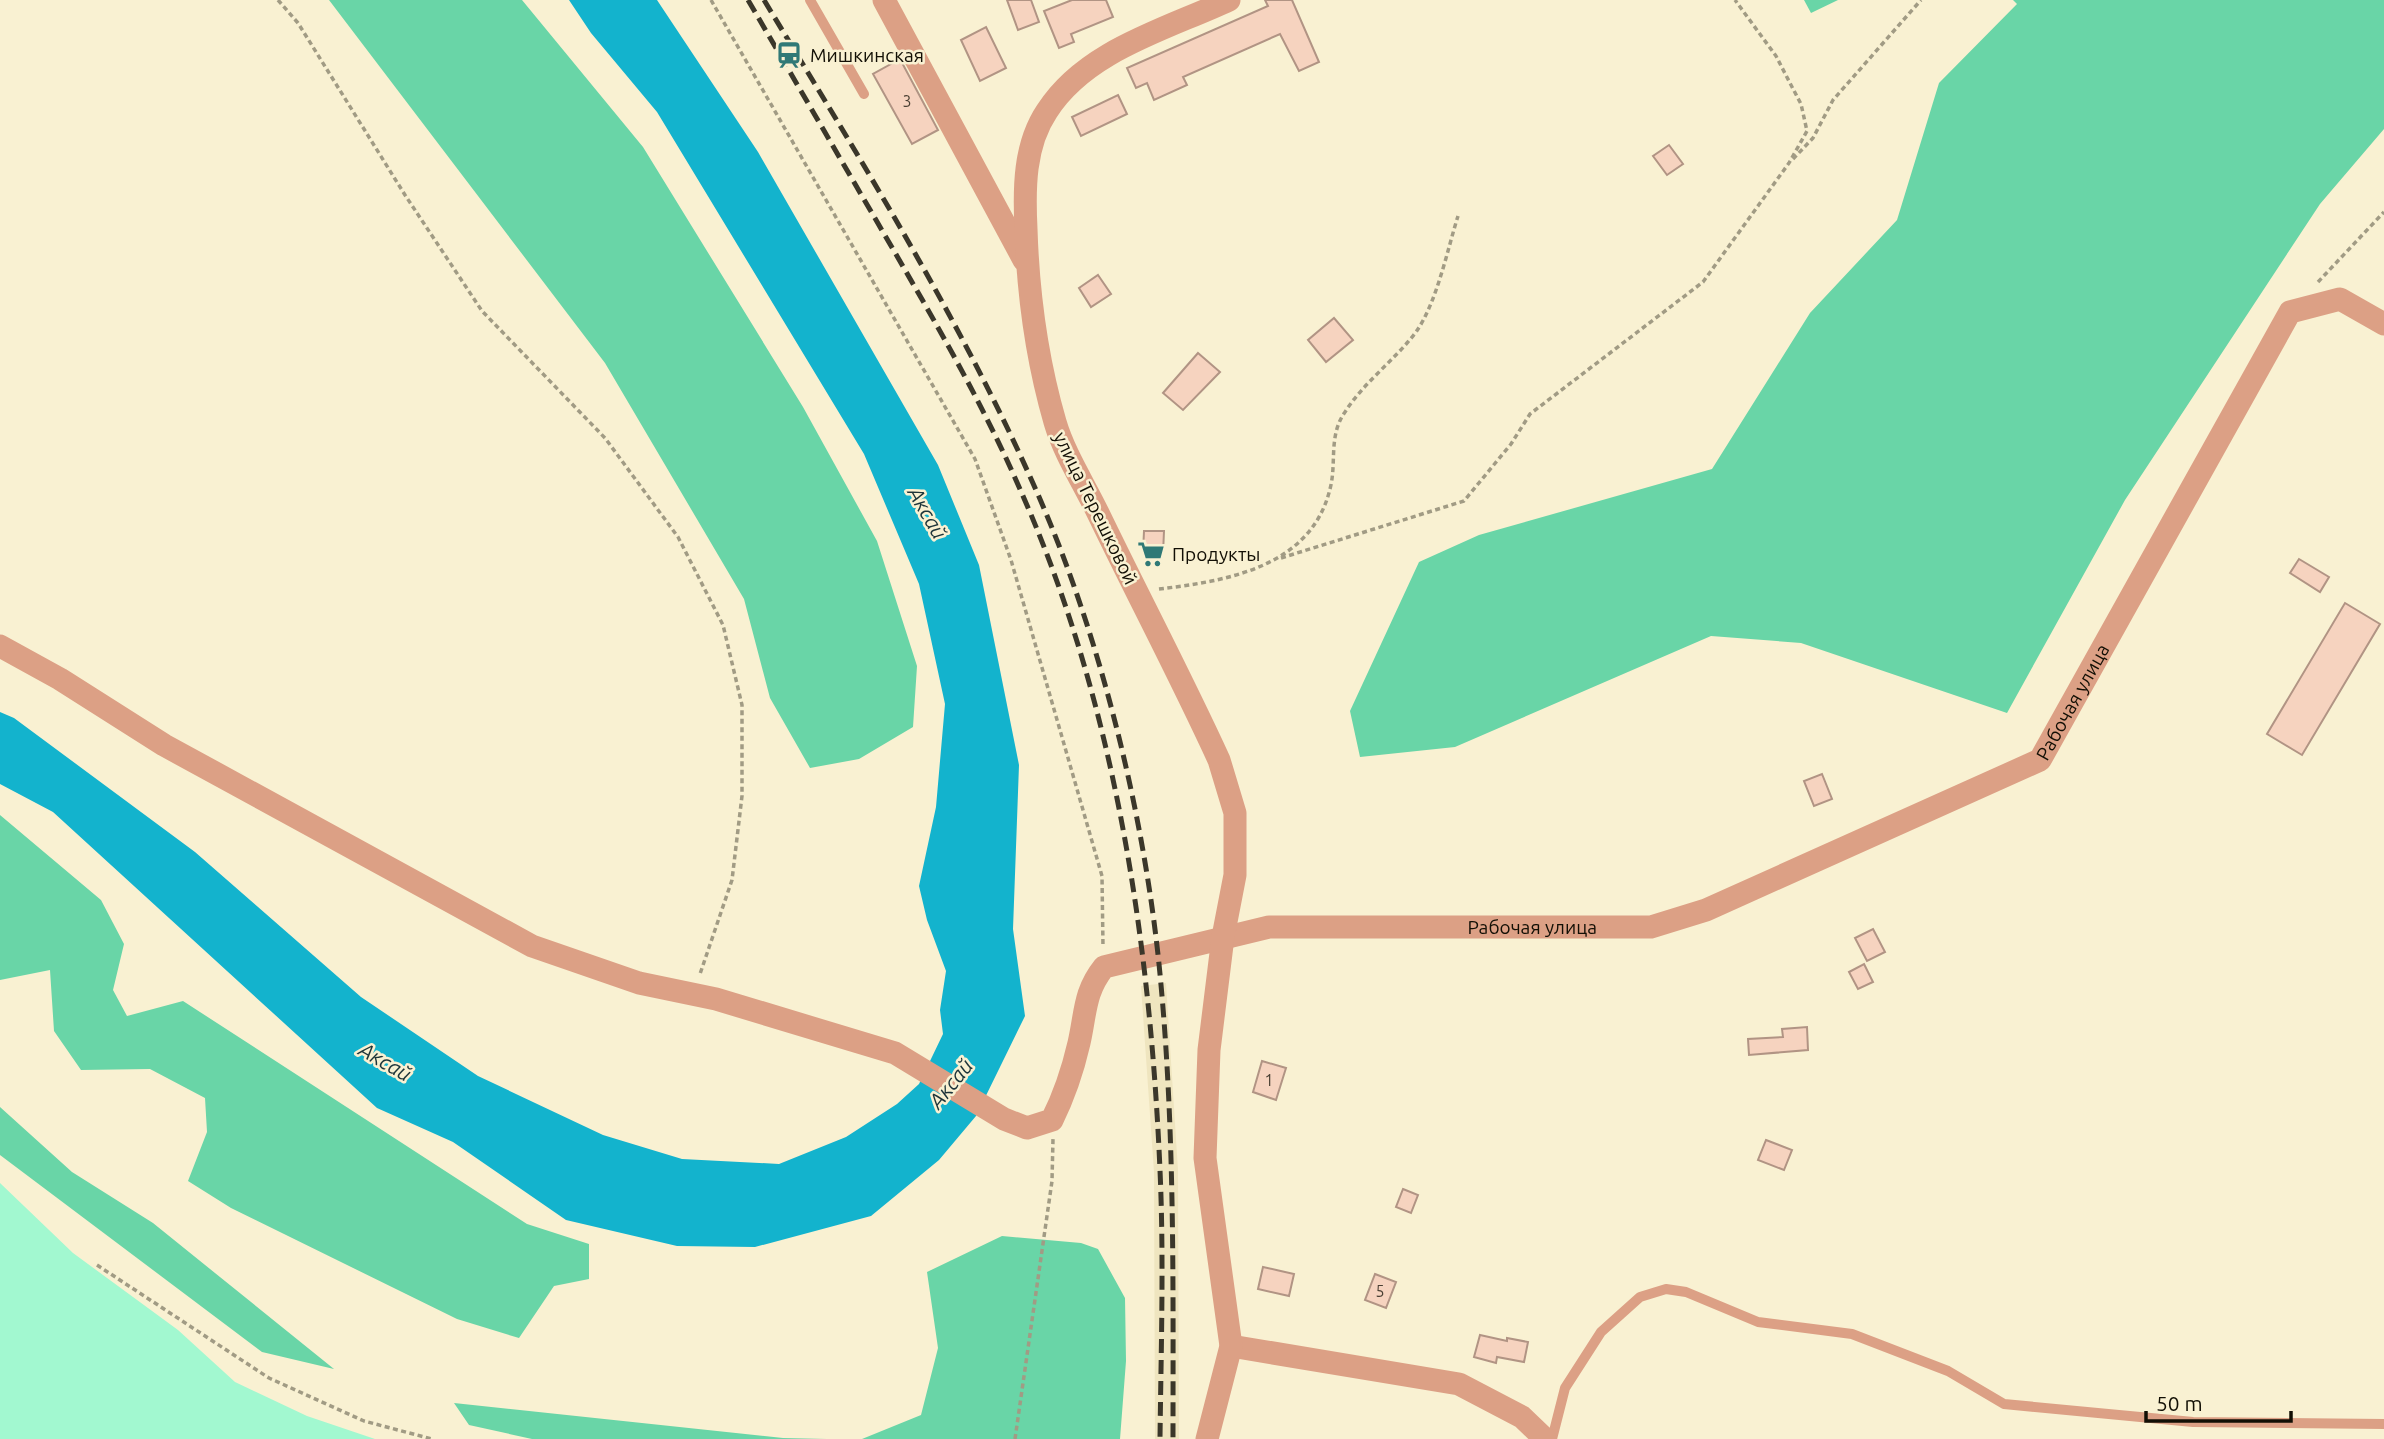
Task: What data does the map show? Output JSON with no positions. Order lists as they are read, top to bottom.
{
  "streets": {
    "street": ["улица Терешковой", "Рабочая улица"]
  },
  "crossings": [
    ["улица Терешковой", "Рабочая улица"]
  ],
  "water": ["Аксай"],
  "places": {
    "station": ["Мишкинская"],
    "supermarket": ["Продукты"]
  },
  "house_numbers": ["3", "1", "5"],
  "scale_bar": "50 m"
}
